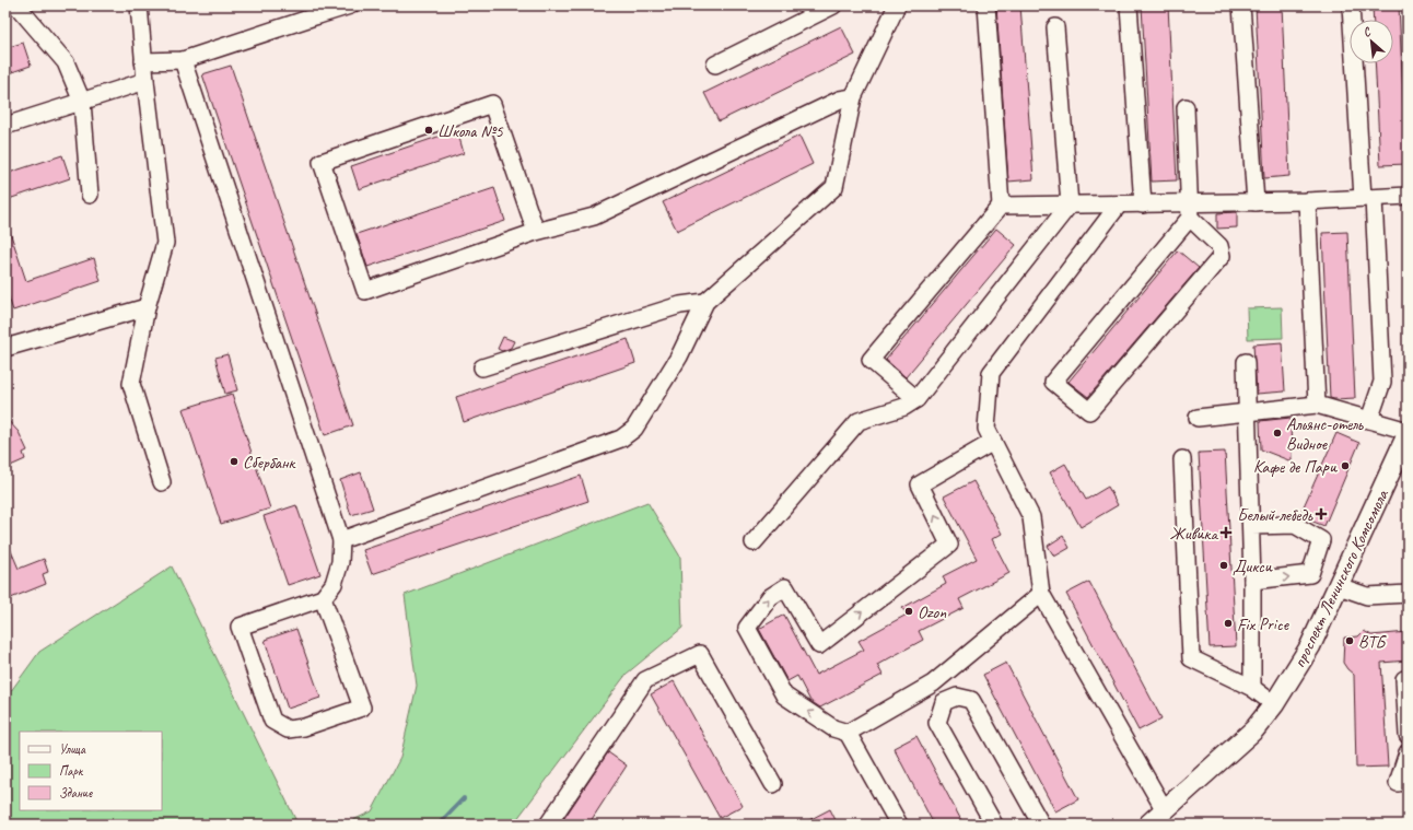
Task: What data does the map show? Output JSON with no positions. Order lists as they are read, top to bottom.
{
  "streets": {
    "main road": ["проспект Ленинского Комсомола"]
  },
  "places": {
    "other": [
      "Школа №5",
      "Альянс-отель Видное",
      "Сбербанк",
      "Кафе де Пари",
      "Дикси",
      "Ozon",
      "Fix Price",
      "ВТБ"
    ],
    "health": ["Белый лебедь", "Живика"]
  },
  "legend": ["Улица", "Парк", "Здание"],
  "north": "top left"
}
